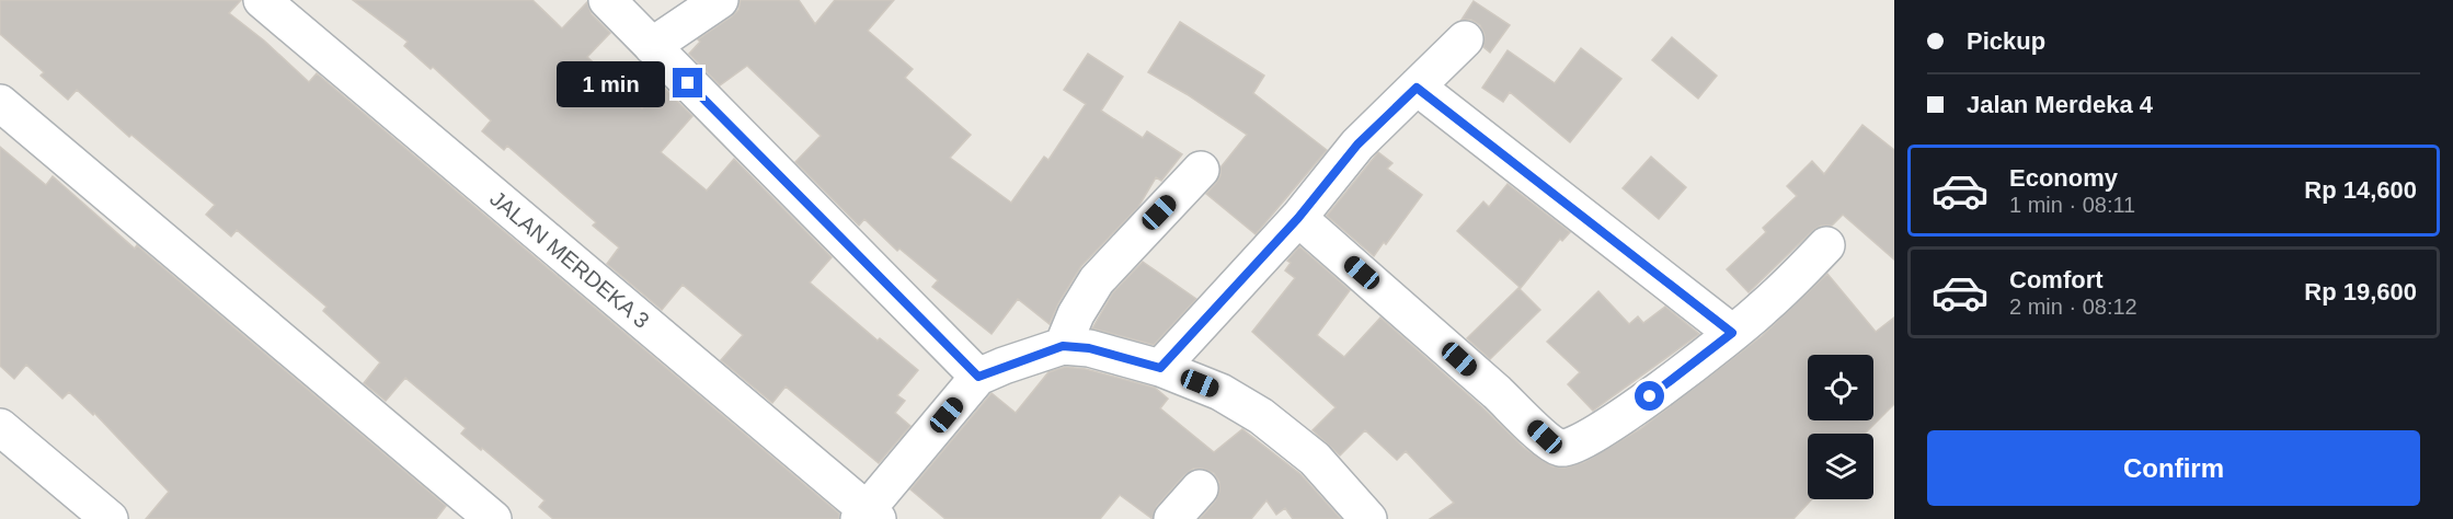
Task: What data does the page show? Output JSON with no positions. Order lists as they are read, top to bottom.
{
  "streets": {
    "street": ["JALAN MERDEKA 3"]
  },
  "page": {
    "banner": ["Pickup", "Jalan Merdeka 4"],
    "bubble": "1 min",
    "list": [
      {
        "name": "Economy",
        "note": "1 min · 08:11",
        "value": "Rp 14,600"
      },
      {
        "name": "Comfort",
        "note": "2 min · 08:12",
        "value": "Rp 19,600"
      }
    ],
    "buttons": "Confirm"
  }
}
